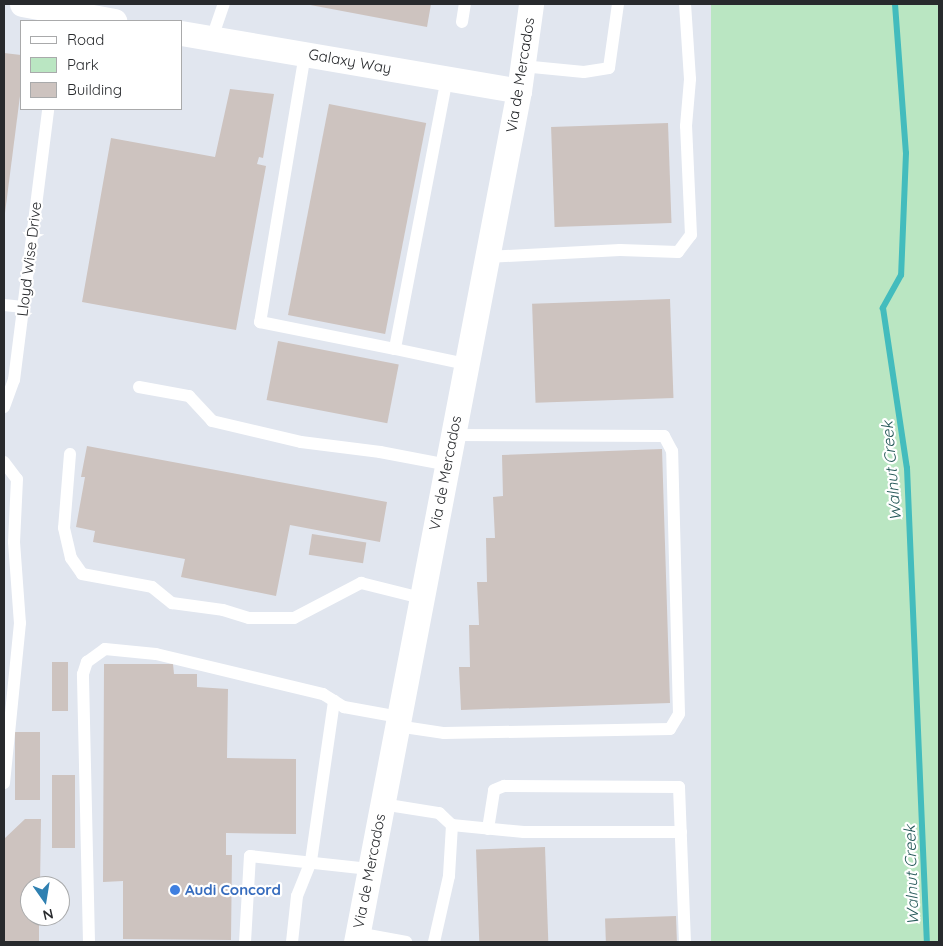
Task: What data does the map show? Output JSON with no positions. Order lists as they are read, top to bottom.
{
  "streets": {
    "street": ["Galaxy Way", "Via de Mercados"],
    "lane": ["Lloyd Wise Drive"]
  },
  "crossings": [
    ["Galaxy Way", "Via de Mercados"]
  ],
  "water": ["Walnut Creek"],
  "places": ["Audi Concord"],
  "legend": ["Road", "Park", "Building"],
  "north": "bottom"
}
